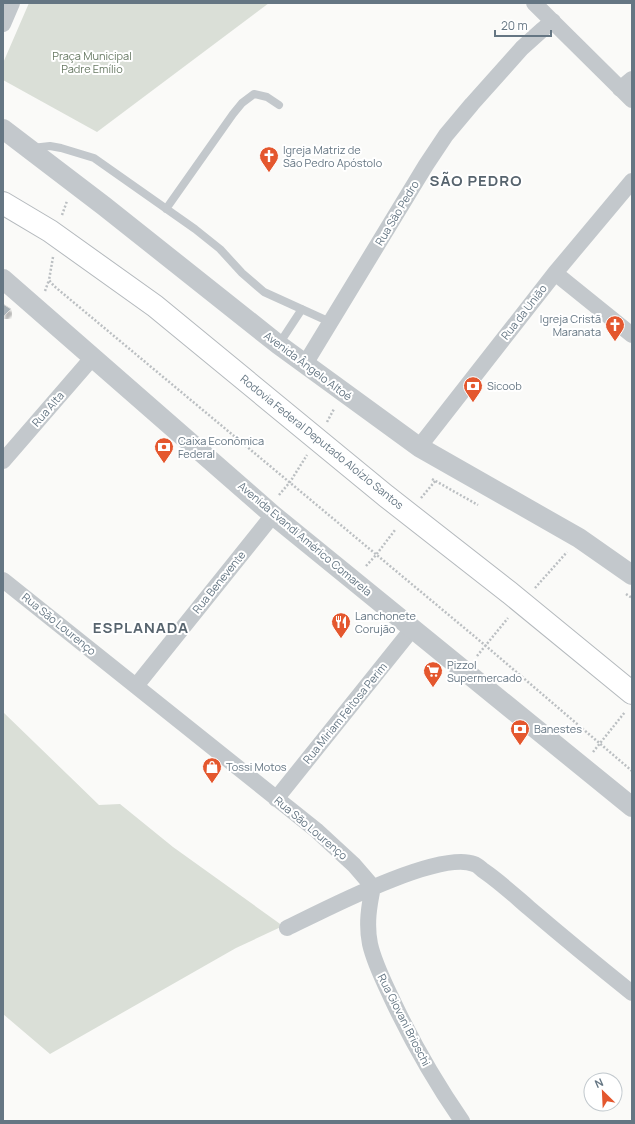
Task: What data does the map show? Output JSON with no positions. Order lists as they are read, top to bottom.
{
  "streets": {
    "highway": ["Rodovia Federal Deputado Aloízio Santos"],
    "street": [
      "Rua São Pedro",
      "Rua da União",
      "Avenida Ângelo Altoé",
      "Rua Alta",
      "Avenida Evandi Américo Comarela",
      "Rua Benevente",
      "Rua São Lourenço",
      "Rua Miriam Feitosa Perim",
      "Rua Giovani Brioschi"
    ]
  },
  "crossings": [
    ["Rua São Pedro", "Avenida Ângelo Altoé"],
    ["Rua da União", "Avenida Ângelo Altoé"],
    ["Rua Alta", "Avenida Evandi Américo Comarela"],
    ["Avenida Evandi Américo Comarela", "Rua Benevente"],
    ["Avenida Evandi Américo Comarela", "Rua Miriam Feitosa Perim"],
    ["Rua Benevente", "Rua São Lourenço"],
    ["Rua São Lourenço", "Rua Miriam Feitosa Perim"],
    ["Rua São Lourenço", "Rua Giovani Brioschi"]
  ],
  "districts": ["SÃO PEDRO", "ESPLANADA"],
  "parks": ["Praça Municipal Padre Emílio"],
  "places": {
    "church": ["Igreja Matriz de São Pedro Apóstolo", "Igreja Cristã Maranata"],
    "bank": ["Sicoob", "Caixa Econômica Federal", "Banestes"],
    "restaurant": ["Lanchonete Corujão"],
    "supermarket": ["Pizzol Supermercado"],
    "shop": ["Tossi Motos"]
  },
  "scale_bar": "20 m",
  "north": "top left"
}
